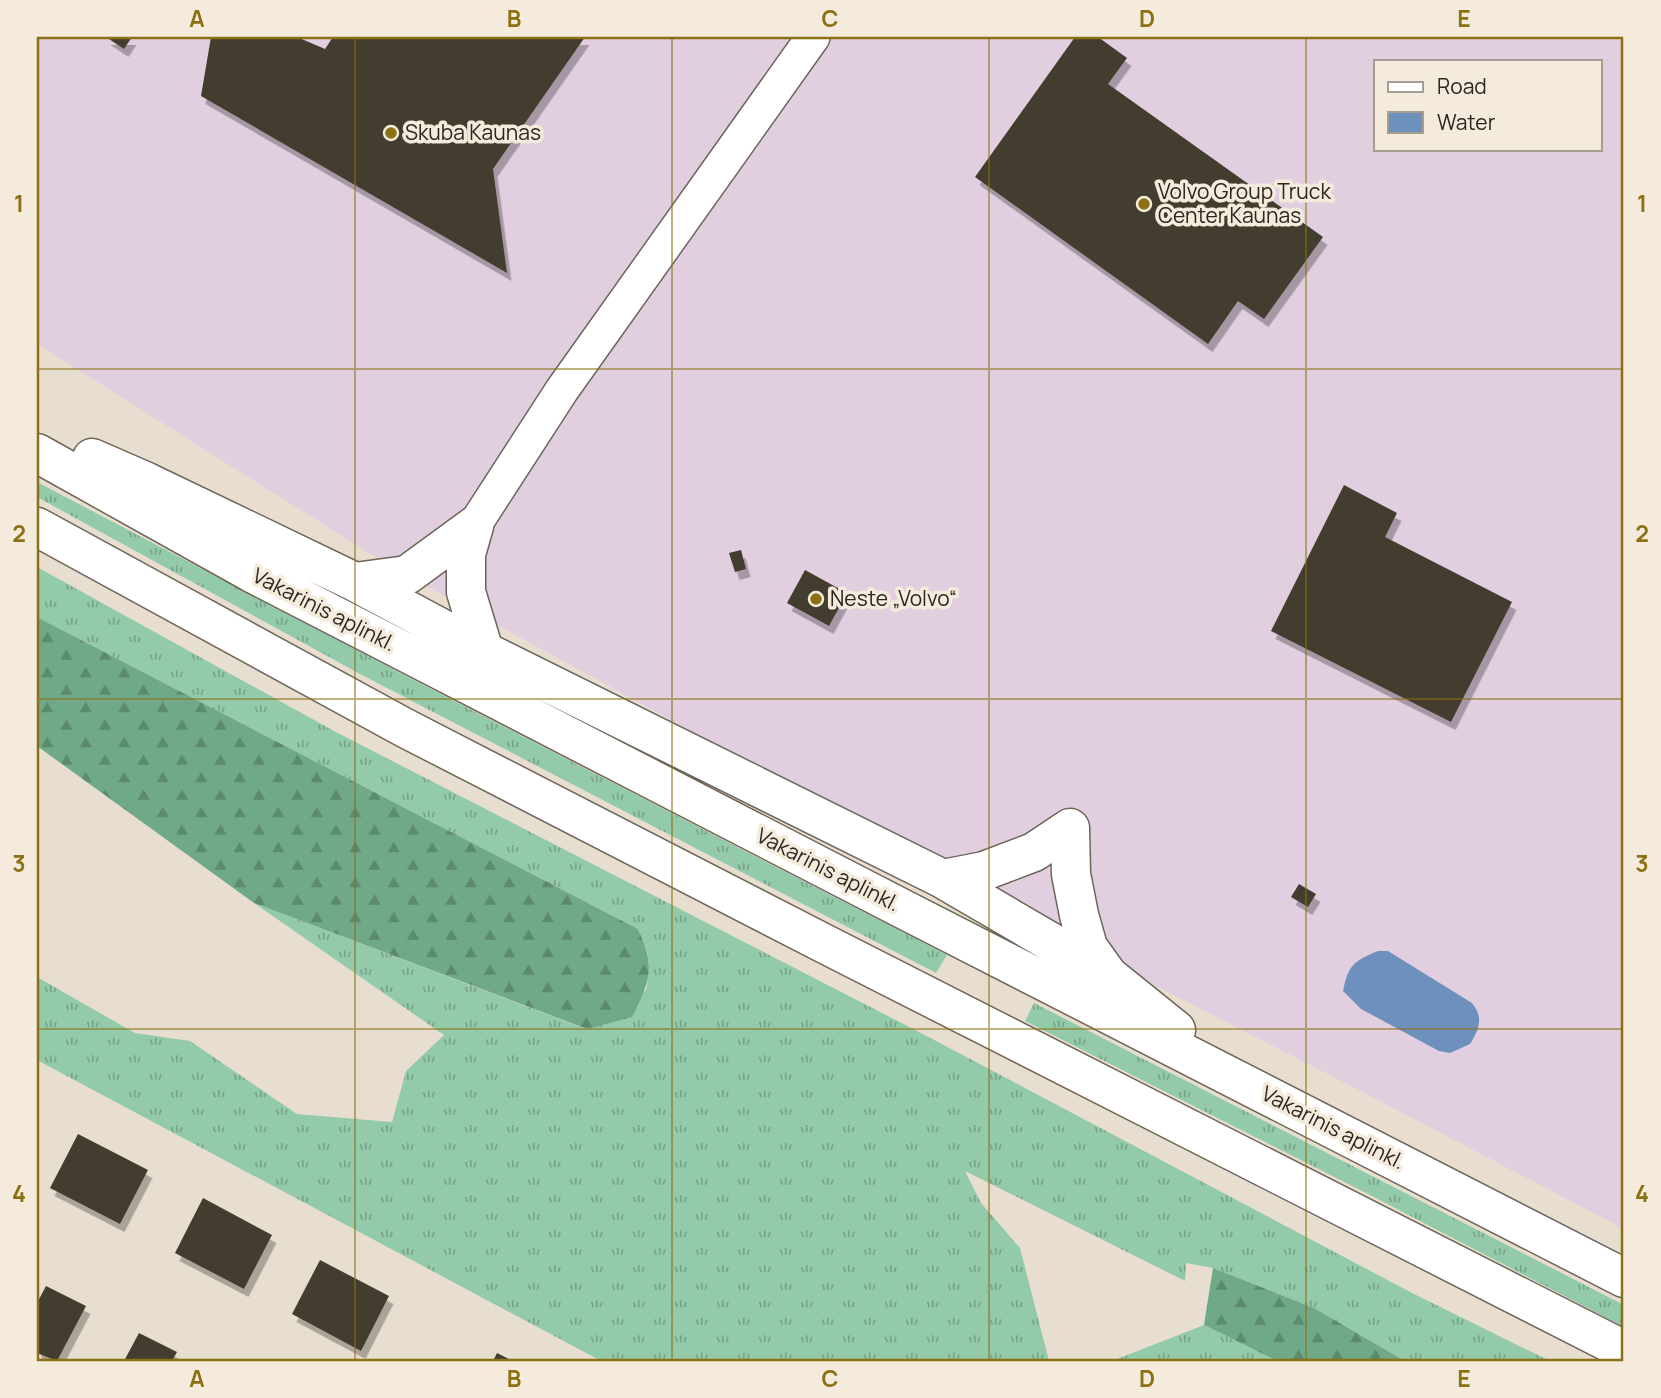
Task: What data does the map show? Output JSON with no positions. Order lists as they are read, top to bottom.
{
  "streets": {
    "highway": ["Vakarinis aplinkl."]
  },
  "places": ["Skuba Kaunas", "Volvo Group Truck Center Kaunas", "Neste „Volvo“"],
  "legend": ["Road", "Water"],
  "grid": {
    "columns": [
      "A",
      "B",
      "C",
      "D",
      "E"
    ],
    "rows": [
      "1",
      "2",
      "3",
      "4"
    ]
  }
}
